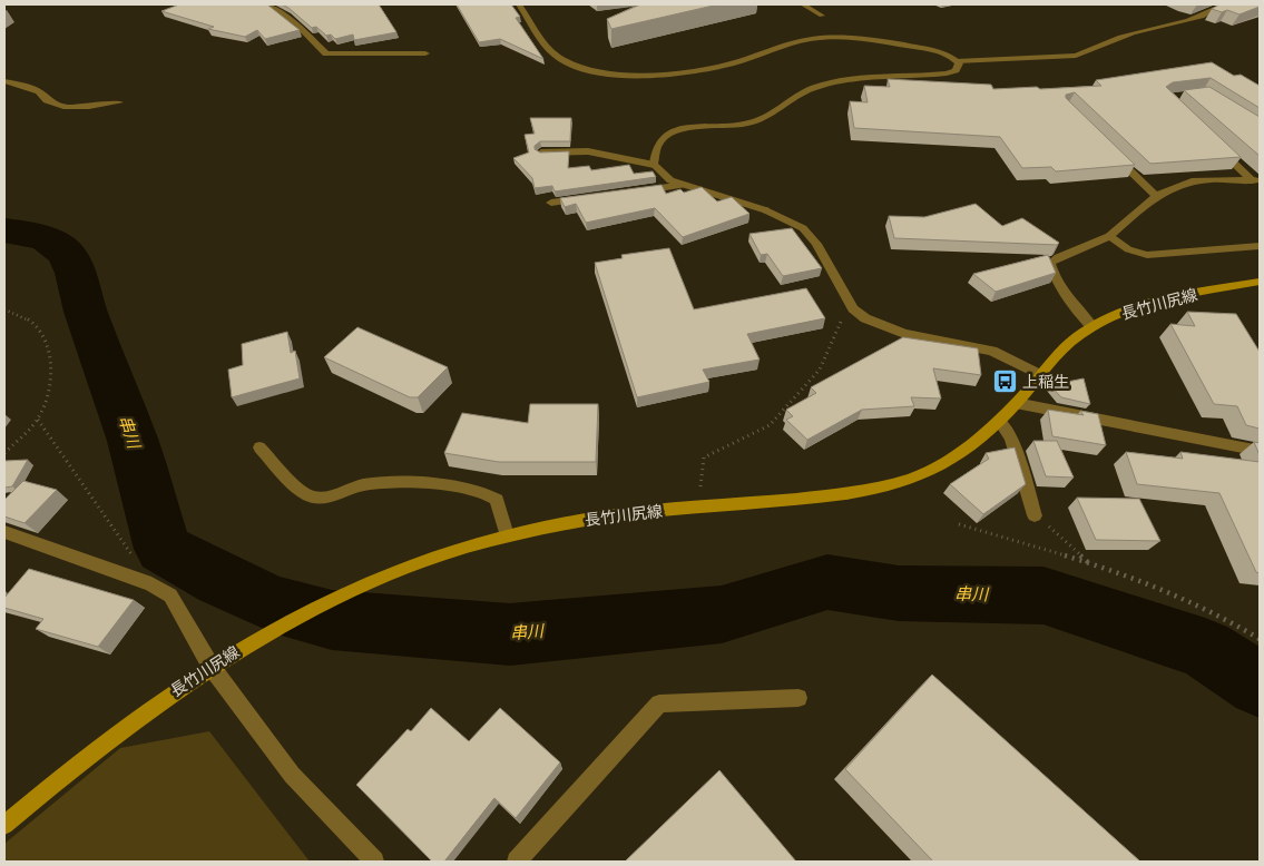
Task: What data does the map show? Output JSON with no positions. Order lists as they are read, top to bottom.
{
  "streets": {
    "main road": ["長竹川尻線"]
  },
  "water": ["串川"],
  "places": {
    "bus stop": ["上稲生"]
  }
}
